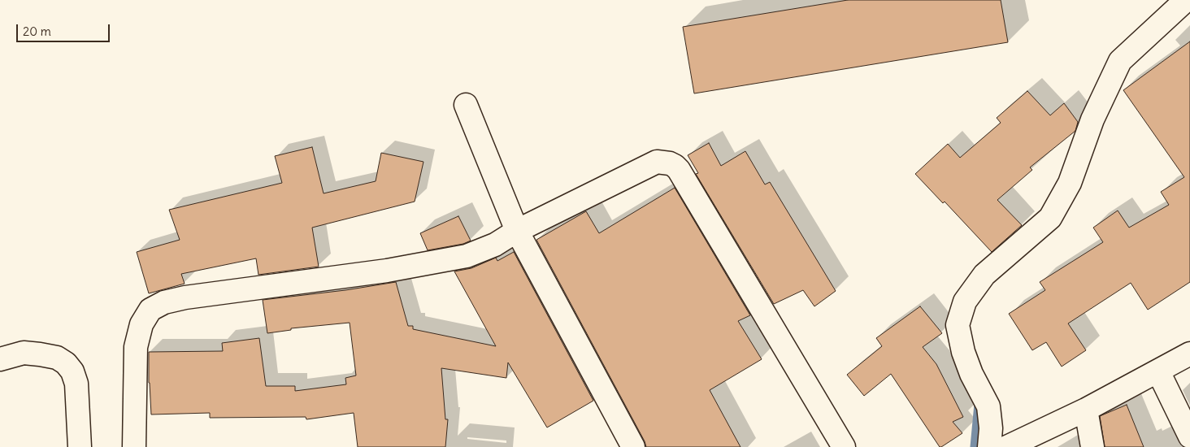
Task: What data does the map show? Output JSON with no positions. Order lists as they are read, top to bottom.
{
  "scale_bar": "20 m"
}
